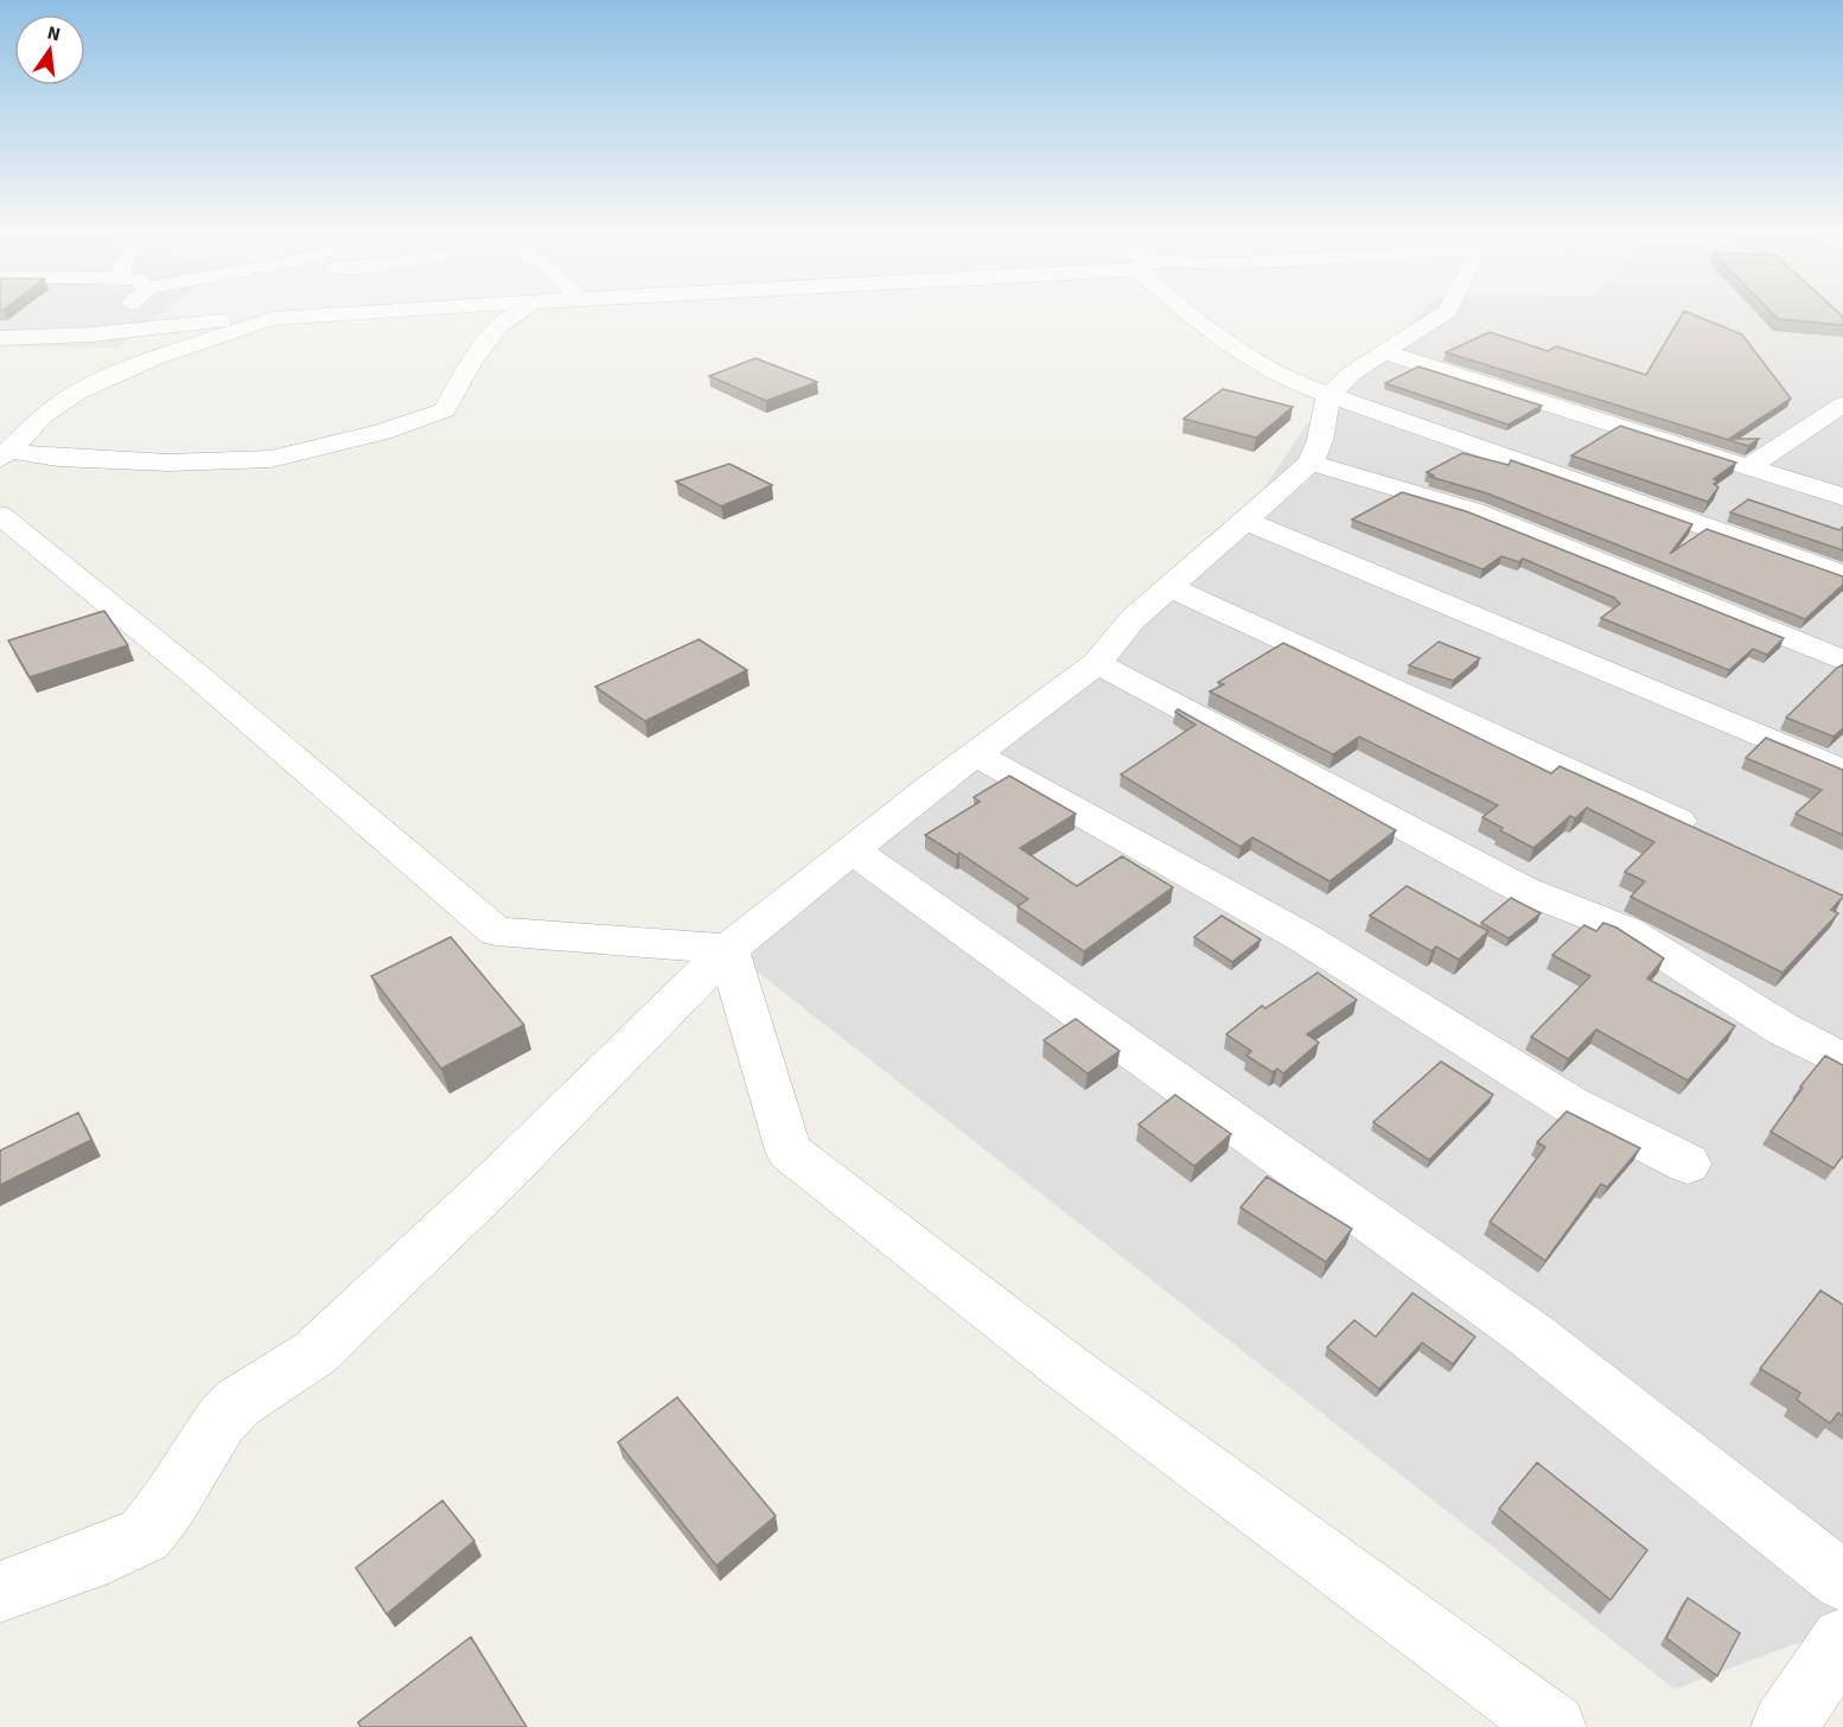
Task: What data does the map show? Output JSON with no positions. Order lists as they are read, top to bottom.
{
  "north": "top"
}
